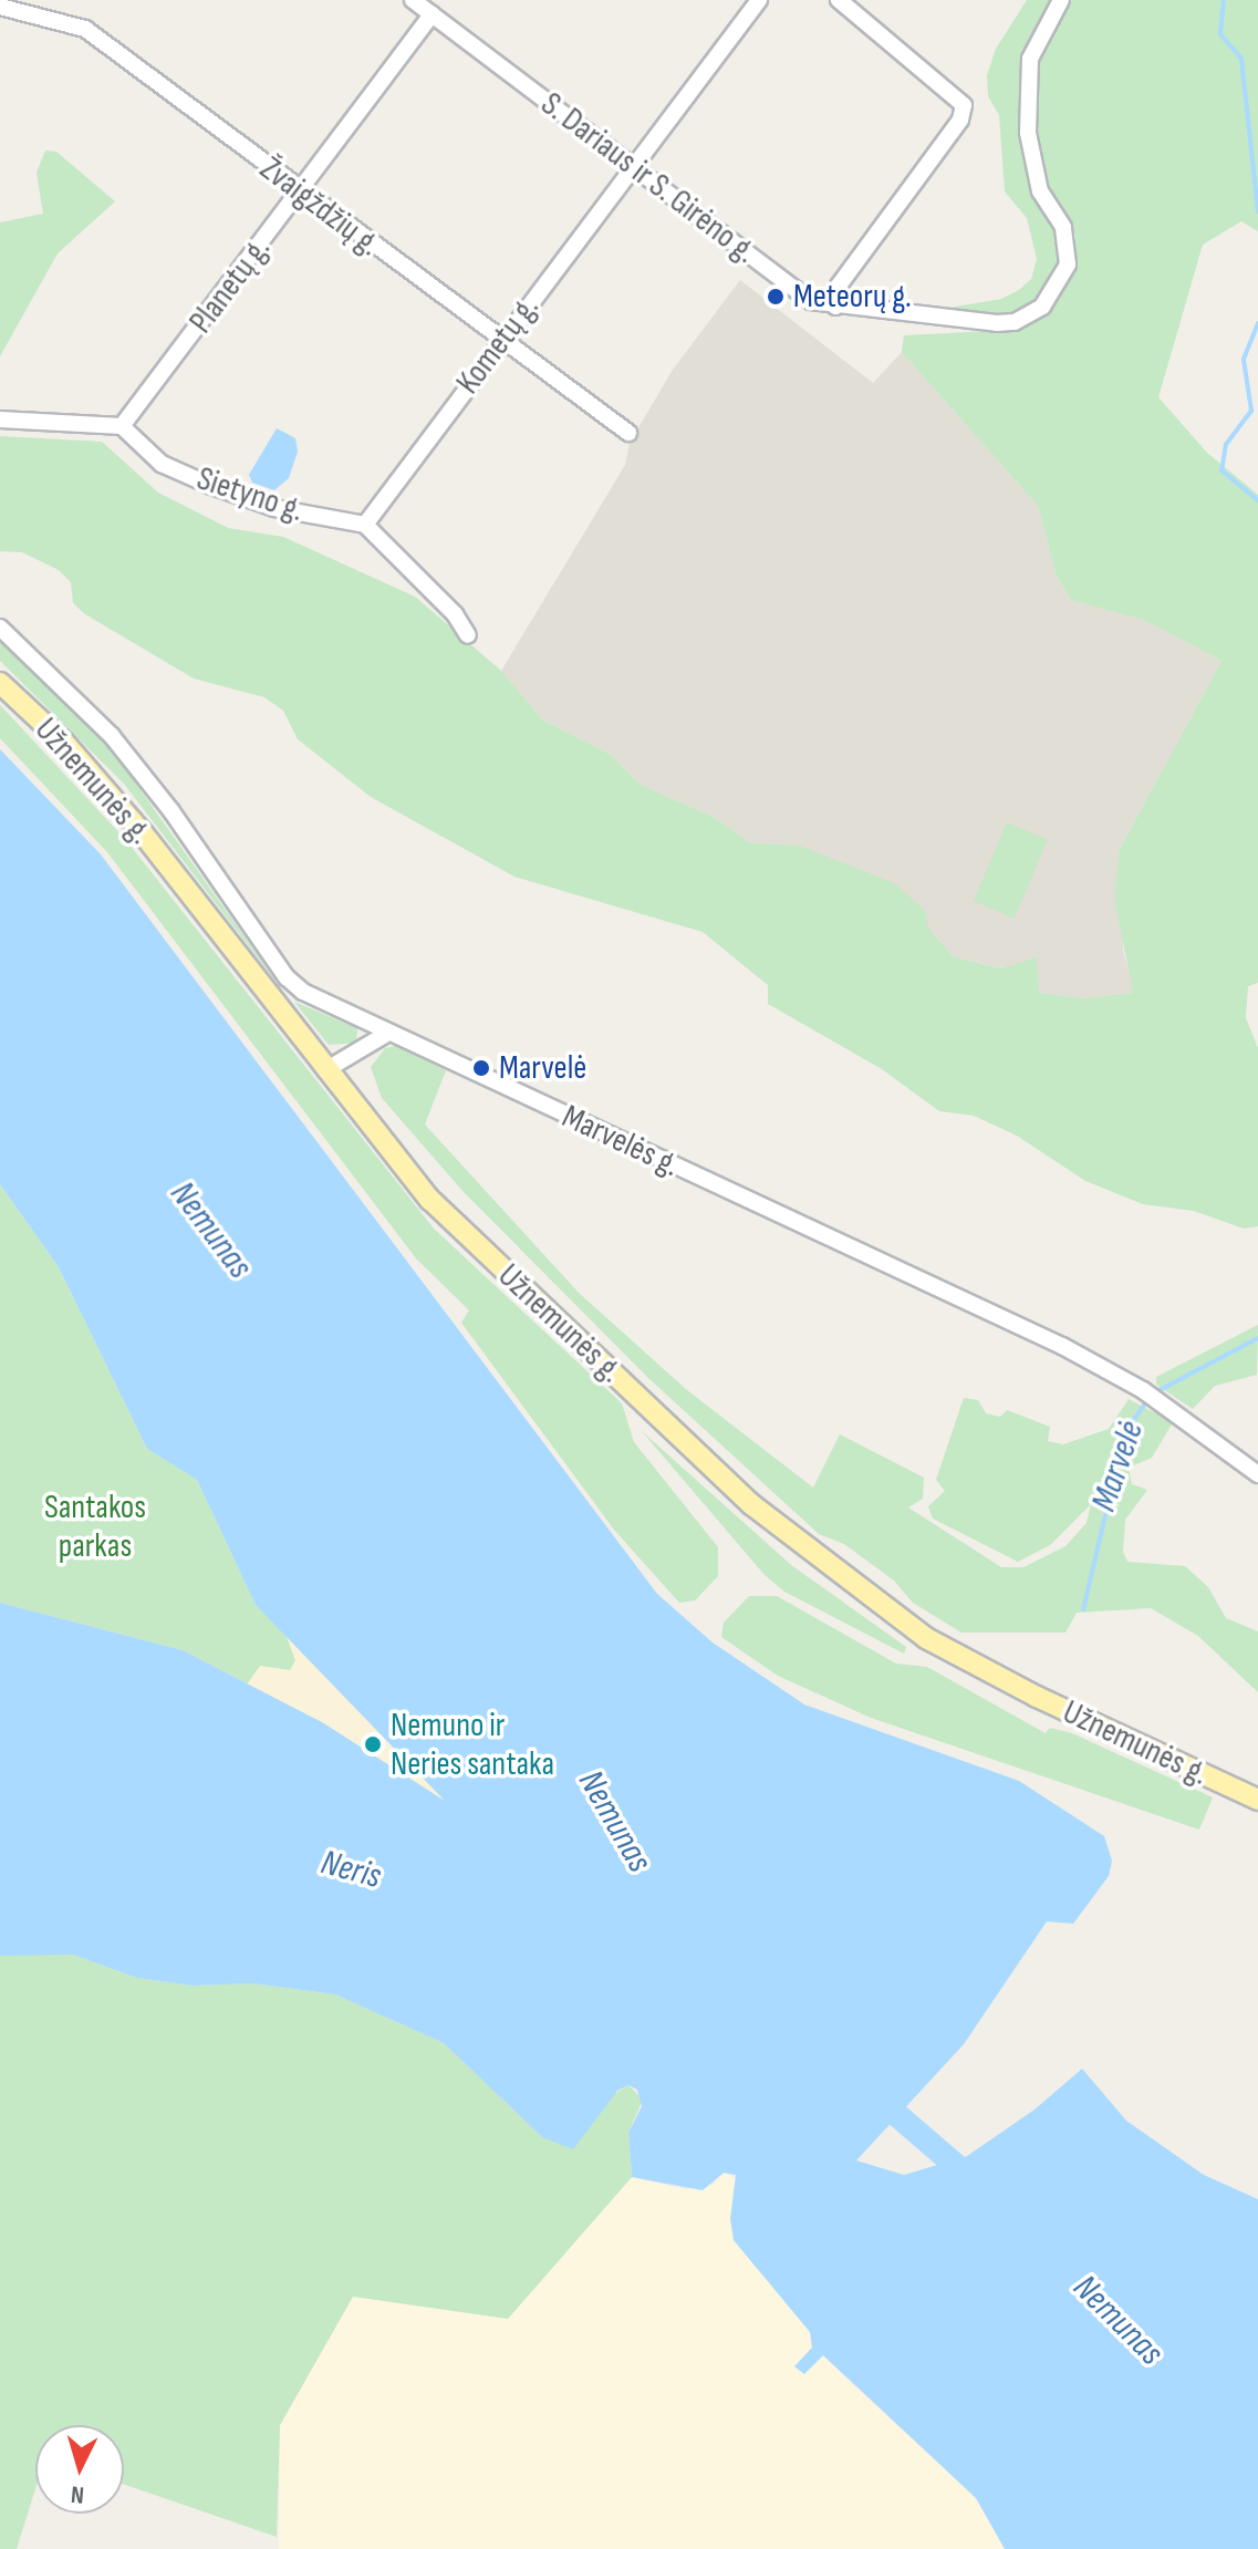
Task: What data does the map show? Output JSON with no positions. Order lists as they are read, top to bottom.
{
  "streets": {
    "main road": ["Užnemunės g."],
    "street": [
      "S. Dariaus ir S. Girėno g.",
      "Žvaigždžių g.",
      "Planetų g.",
      "Kometų g.",
      "Sietyno g.",
      "Marvelės g."
    ]
  },
  "crossings": [
    ["S. Dariaus ir S. Girėno g.", "Planetų g."],
    ["S. Dariaus ir S. Girėno g.", "Kometų g."],
    ["Žvaigždžių g.", "Planetų g."],
    ["Žvaigždžių g.", "Kometų g."],
    ["Planetų g.", "Sietyno g."],
    ["Kometų g.", "Sietyno g."]
  ],
  "water": ["Nemunas", "Marvelė", "Neris"],
  "parks": ["Santakos parkas"],
  "places": ["Meteorų g.", "Marvelė", "Nemuno ir Neries santaka"],
  "north": "bottom"
}
